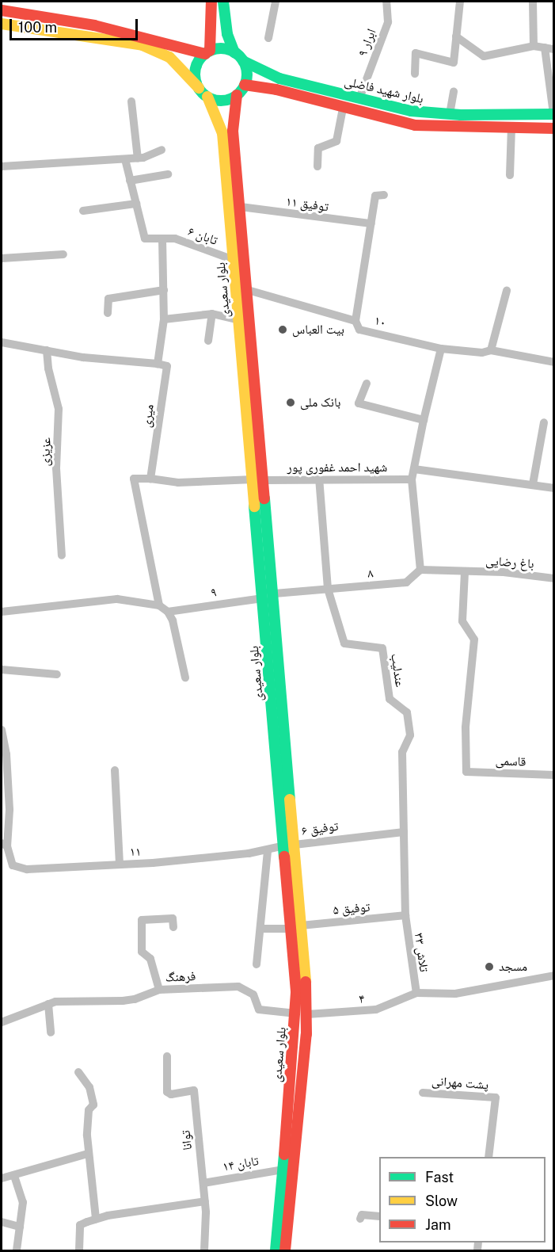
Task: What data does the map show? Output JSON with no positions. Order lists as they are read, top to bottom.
{
  "streets": {
    "main road": ["بلوار شهید فاضلی", "بلوار سعیدی"],
    "street": [
      "ابرار ۹",
      "توفیق ۱۱",
      "تابان ۶",
      "۱۰",
      "میری",
      "عزیزی",
      "شهید احمد غفوری پور",
      "باغ رضایی",
      "۸",
      "۹",
      "عندلیب",
      "قاسمی",
      "توفیق ۶",
      "۱۱",
      "توفیق ۵",
      "تلاش ۳۳",
      "فرهنگ",
      "۴",
      "پشت مهرانی",
      "توانا",
      "تابان ۱۴"
    ]
  },
  "crossings": [
    ["ابرار ۹", "بلوار شهید فاضلی"],
    ["بلوار شهید فاضلی", "بلوار سعیدی"],
    ["توفیق ۱۱", "بلوار سعیدی"],
    ["تابان ۶", "بلوار سعیدی"],
    ["بلوار سعیدی", "۱۰"],
    ["بلوار سعیدی", "شهید احمد غفوری پور"],
    ["بلوار سعیدی", "۸"],
    ["بلوار سعیدی", "۹"],
    ["بلوار سعیدی", "توفیق ۶"],
    ["بلوار سعیدی", "۱۱"],
    ["بلوار سعیدی", "توفیق ۵"],
    ["بلوار سعیدی", "فرهنگ"],
    ["بلوار سعیدی", "۴"],
    ["بلوار سعیدی", "تابان ۱۴"],
    ["میری", "شهید احمد غفوری پور"],
    ["باغ رضایی", "قاسمی"],
    ["۸", "عندلیب"],
    ["عندلیب", "تلاش ۳۳"],
    ["توفیق ۶", "۱۱"],
    ["توفیق ۶", "تلاش ۳۳"],
    ["توفیق ۵", "تلاش ۳۳"],
    ["تلاش ۳۳", "۴"],
    ["فرهنگ", "۴"],
    ["توانا", "تابان ۱۴"]
  ],
  "places": ["بیت العباس", "بانک ملی", "مسجد"],
  "legend": ["Fast", "Slow", "Jam"],
  "scale_bar": "100 m"
}
